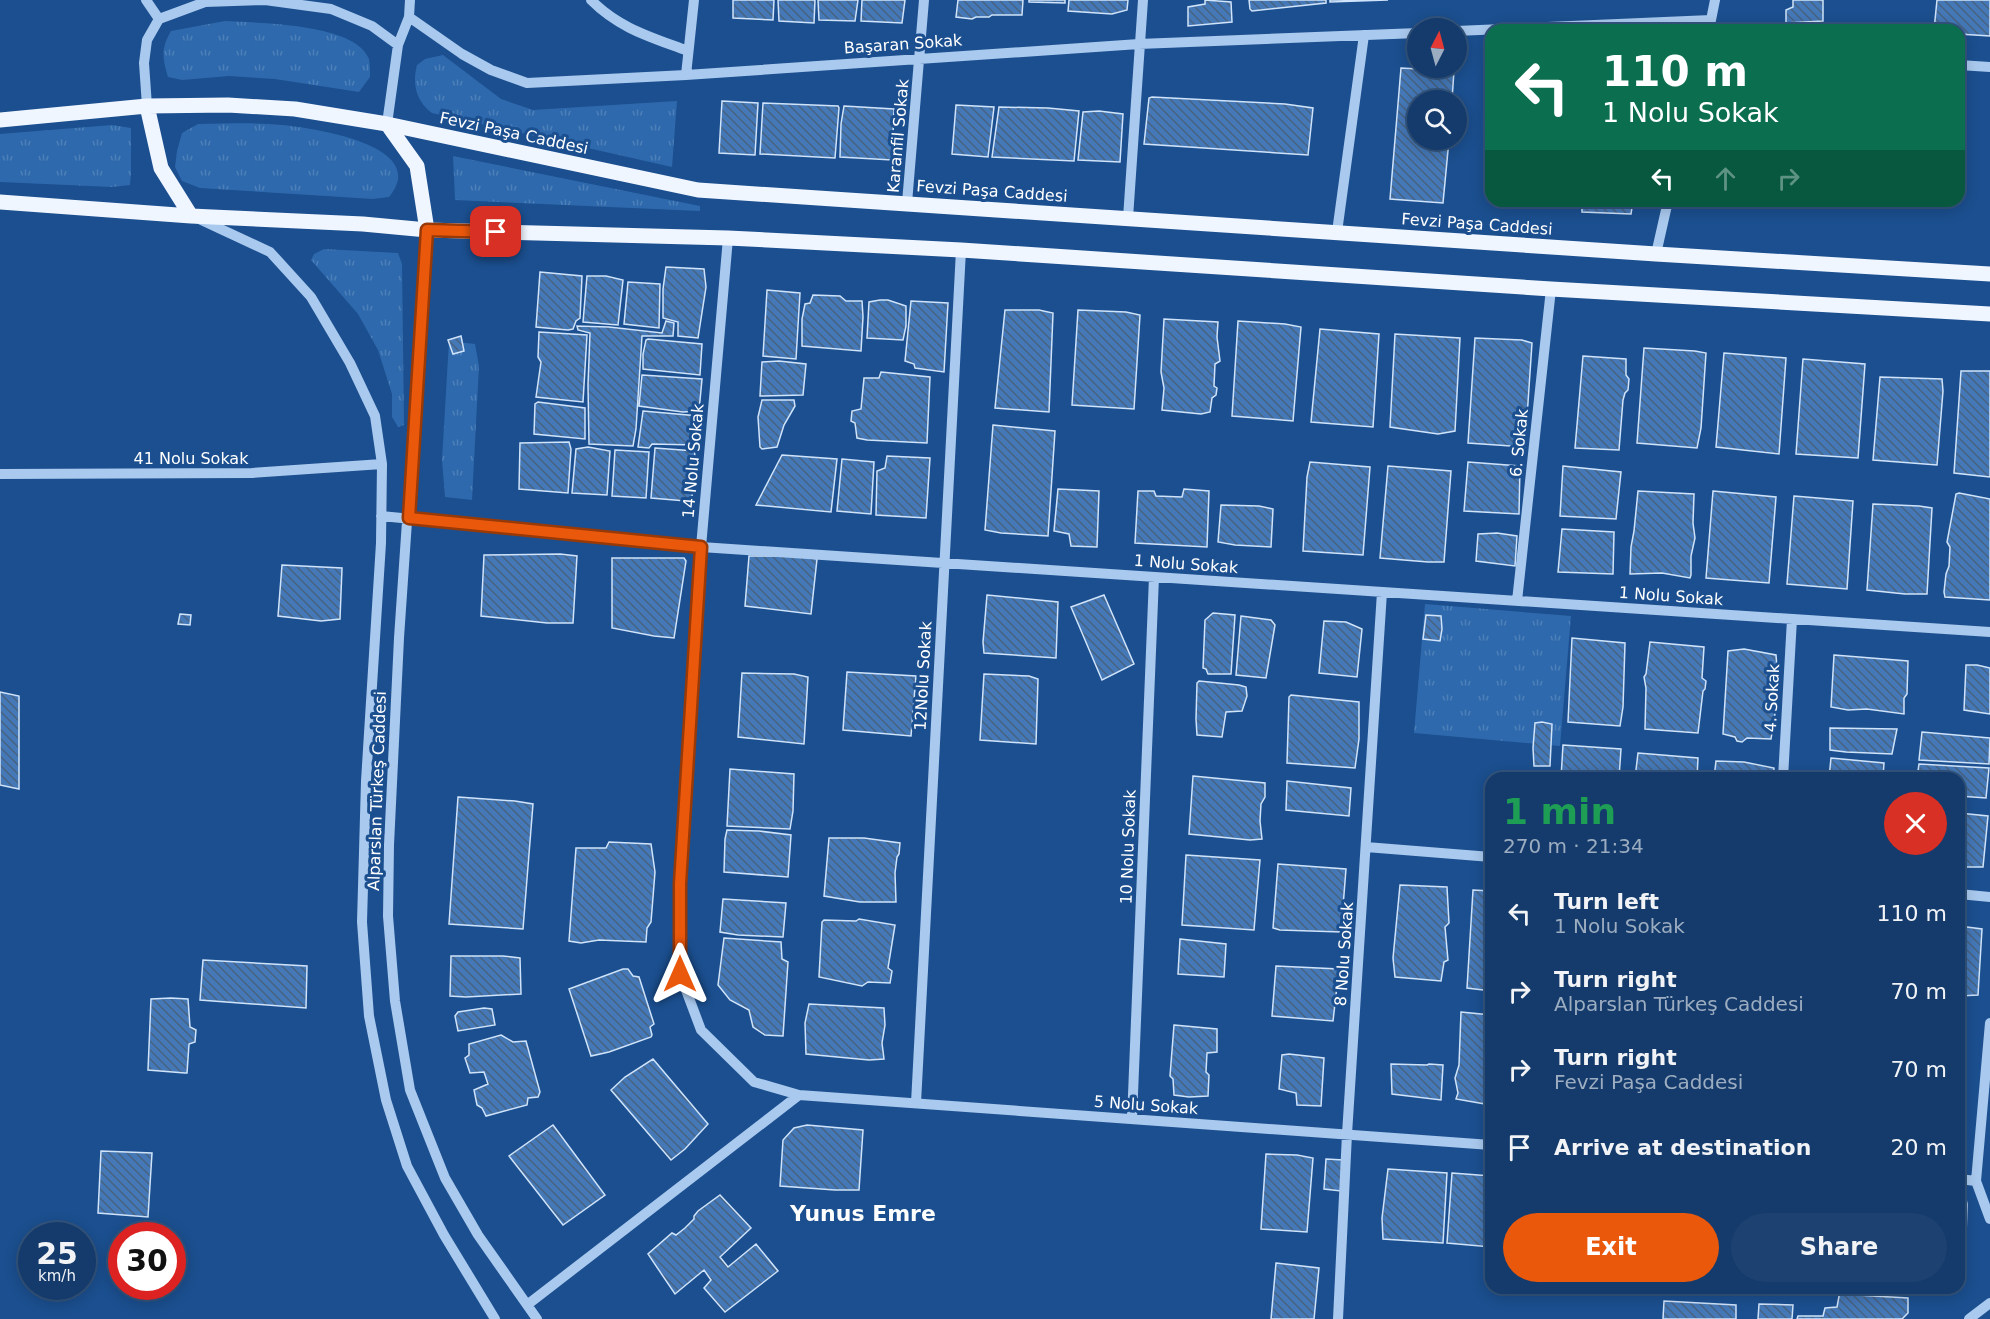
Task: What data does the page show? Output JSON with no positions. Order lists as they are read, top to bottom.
{
  "streets": {
    "main road": ["Fevzi Paşa Caddesi"],
    "street": [
      "Başaran Sokak",
      "Karanfil Sokak",
      "6. Sokak",
      "41 Nolu Sokak",
      "14 Nolu Sokak",
      "1 Nolu Sokak",
      "12Nolu Sokak",
      "4. Sokak",
      "Alparslan Türkeş Caddesi",
      "10 Nolu Sokak",
      "8 Nolu Sokak",
      "5 Nolu Sokak"
    ]
  },
  "crossings": [
    ["Başaran Sokak", "Karanfil Sokak"],
    ["Fevzi Paşa Caddesi", "Karanfil Sokak"],
    ["6. Sokak", "1 Nolu Sokak"],
    ["41 Nolu Sokak", "Alparslan Türkeş Caddesi"],
    ["14 Nolu Sokak", "1 Nolu Sokak"],
    ["14 Nolu Sokak", "5 Nolu Sokak"],
    ["1 Nolu Sokak", "12Nolu Sokak"],
    ["1 Nolu Sokak", "4. Sokak"],
    ["1 Nolu Sokak", "Alparslan Türkeş Caddesi"],
    ["1 Nolu Sokak", "10 Nolu Sokak"],
    ["1 Nolu Sokak", "8 Nolu Sokak"],
    ["12Nolu Sokak", "5 Nolu Sokak"],
    ["10 Nolu Sokak", "5 Nolu Sokak"],
    ["8 Nolu Sokak", "5 Nolu Sokak"]
  ],
  "districts": ["Yunus Emre"],
  "north": "top",
  "page": {
    "turn": ["110 m", "1 Nolu Sokak"],
    "heading": ["1 min", "270 m · 21:34"],
    "list": [
      {
        "name": "Turn left",
        "note": "1 Nolu Sokak",
        "value": "110 m"
      },
      {
        "name": "Turn right",
        "note": "Alparslan Türkeş Caddesi",
        "value": "70 m"
      },
      {
        "name": "Turn right",
        "note": "Fevzi Paşa Caddesi",
        "value": "70 m"
      },
      {
        "name": "Arrive at destination",
        "value": "20 m"
      }
    ],
    "buttons": ["Exit", "Share"],
    "speed": "25 km/h",
    "limit": "30"
  }
}
